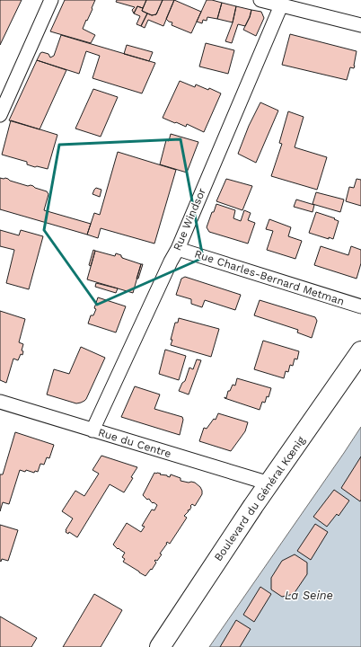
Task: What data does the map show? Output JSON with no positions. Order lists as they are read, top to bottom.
{
  "streets": {
    "main road": ["Boulevard du Général Kœnig"],
    "street": ["Rue Windsor", "Rue Charles-Bernard Metman", "Rue du Centre"]
  },
  "crossings": [
    ["Rue Windsor", "Rue Charles-Bernard Metman"],
    ["Rue Windsor", "Rue du Centre"],
    ["Rue du Centre", "Boulevard du Général Kœnig"]
  ],
  "water": ["La Seine"]
}
